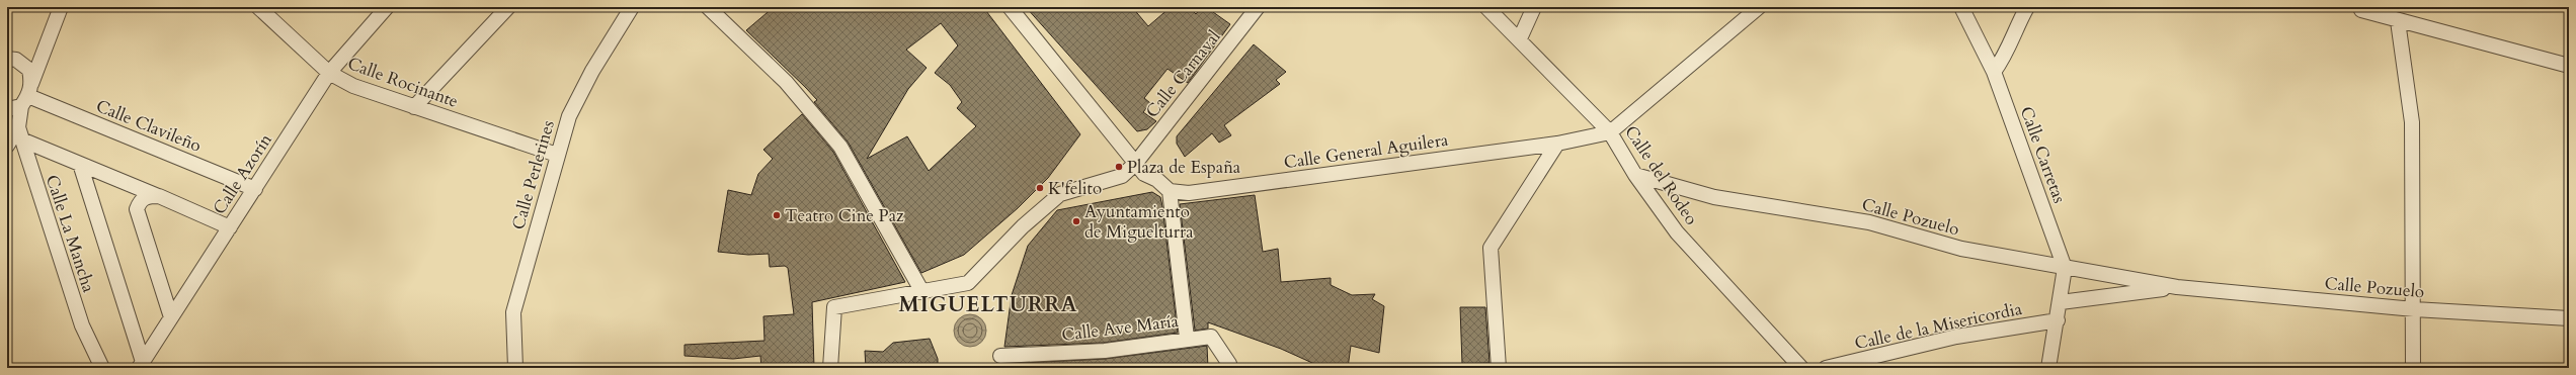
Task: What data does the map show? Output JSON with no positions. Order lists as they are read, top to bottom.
{
  "streets": {
    "street": [
      "Calle Carnaval",
      "Calle Rocinante",
      "Calle Clavileño",
      "Calle General Aguilera",
      "Calle Carretas",
      "Calle Azorín",
      "Calle Perlerines",
      "Calle del Rodeo",
      "Calle Pozuelo",
      "Calle La Mancha",
      "Calle de la Misericordia",
      "Calle Ave María"
    ]
  },
  "crossings": [
    ["Calle Rocinante", "Calle Azorín"],
    ["Calle Rocinante", "Calle Perlerines"],
    ["Calle Clavileño", "Calle Azorín"],
    ["Calle Clavileño", "Calle La Mancha"],
    ["Calle General Aguilera", "Calle del Rodeo"],
    ["Calle Carretas", "Calle Pozuelo"],
    ["Calle Carretas", "Calle de la Misericordia"],
    ["Calle del Rodeo", "Calle Pozuelo"]
  ],
  "districts": ["MIGUELTURRA"],
  "places": [
    "Plaza de España",
    "K'felito",
    "Teatro Cine Paz",
    "Ayuntamiento de Miguelturra"
  ]
}
